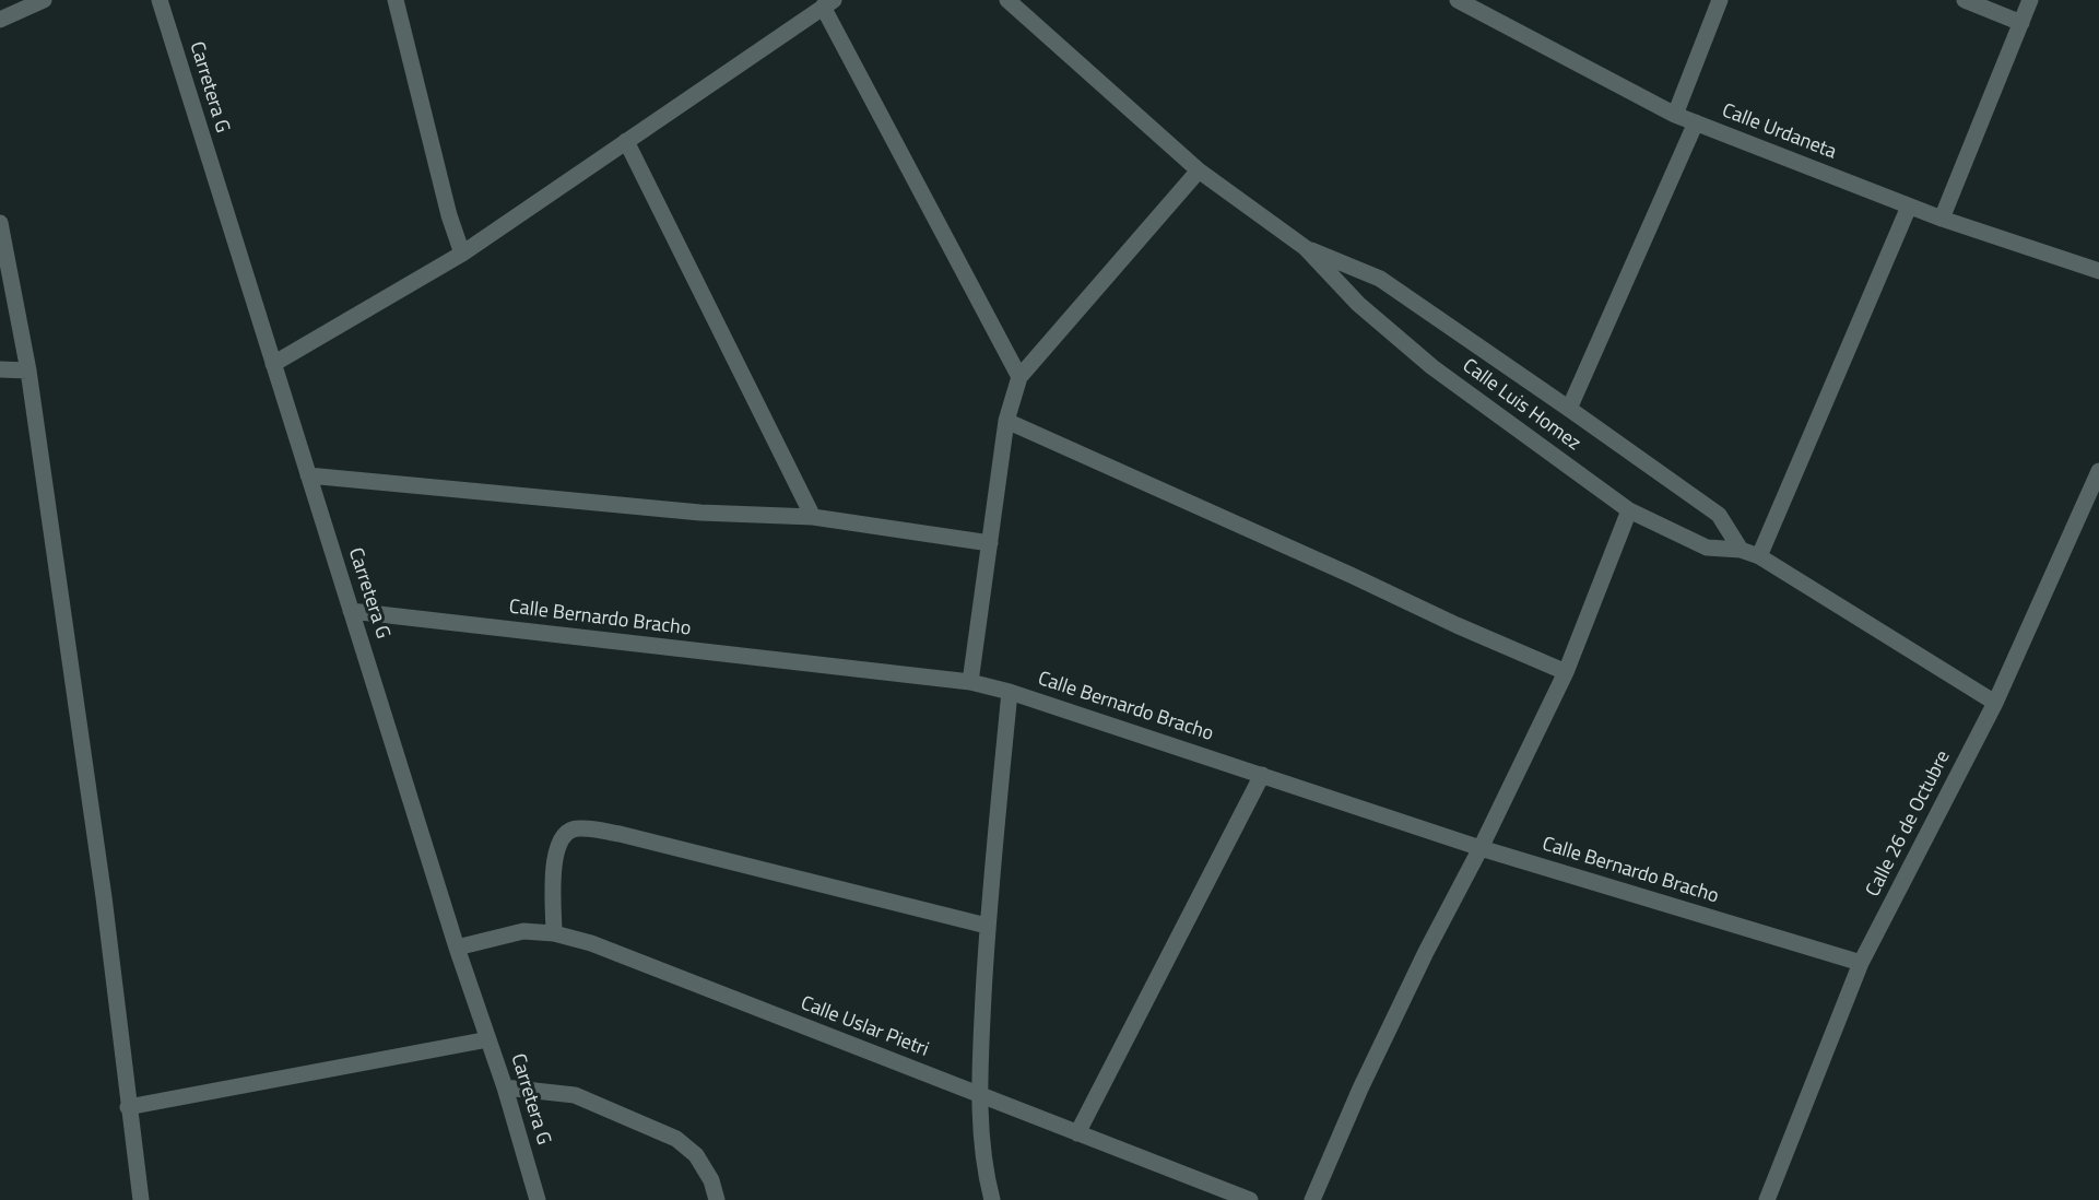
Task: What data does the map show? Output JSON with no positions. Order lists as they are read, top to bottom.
{
  "streets": {
    "street": [
      "Carretera G",
      "Calle Urdaneta",
      "Calle Luis Homez",
      "Calle Bernardo Bracho",
      "Calle 26 de Octubre",
      "Calle Uslar Pietri"
    ]
  },
  "crossings": [
    ["Carretera G", "Calle Bernardo Bracho"],
    ["Carretera G", "Calle Uslar Pietri"],
    ["Calle Luis Homez", "Calle 26 de Octubre"],
    ["Calle Bernardo Bracho", "Calle 26 de Octubre"]
  ]
}
